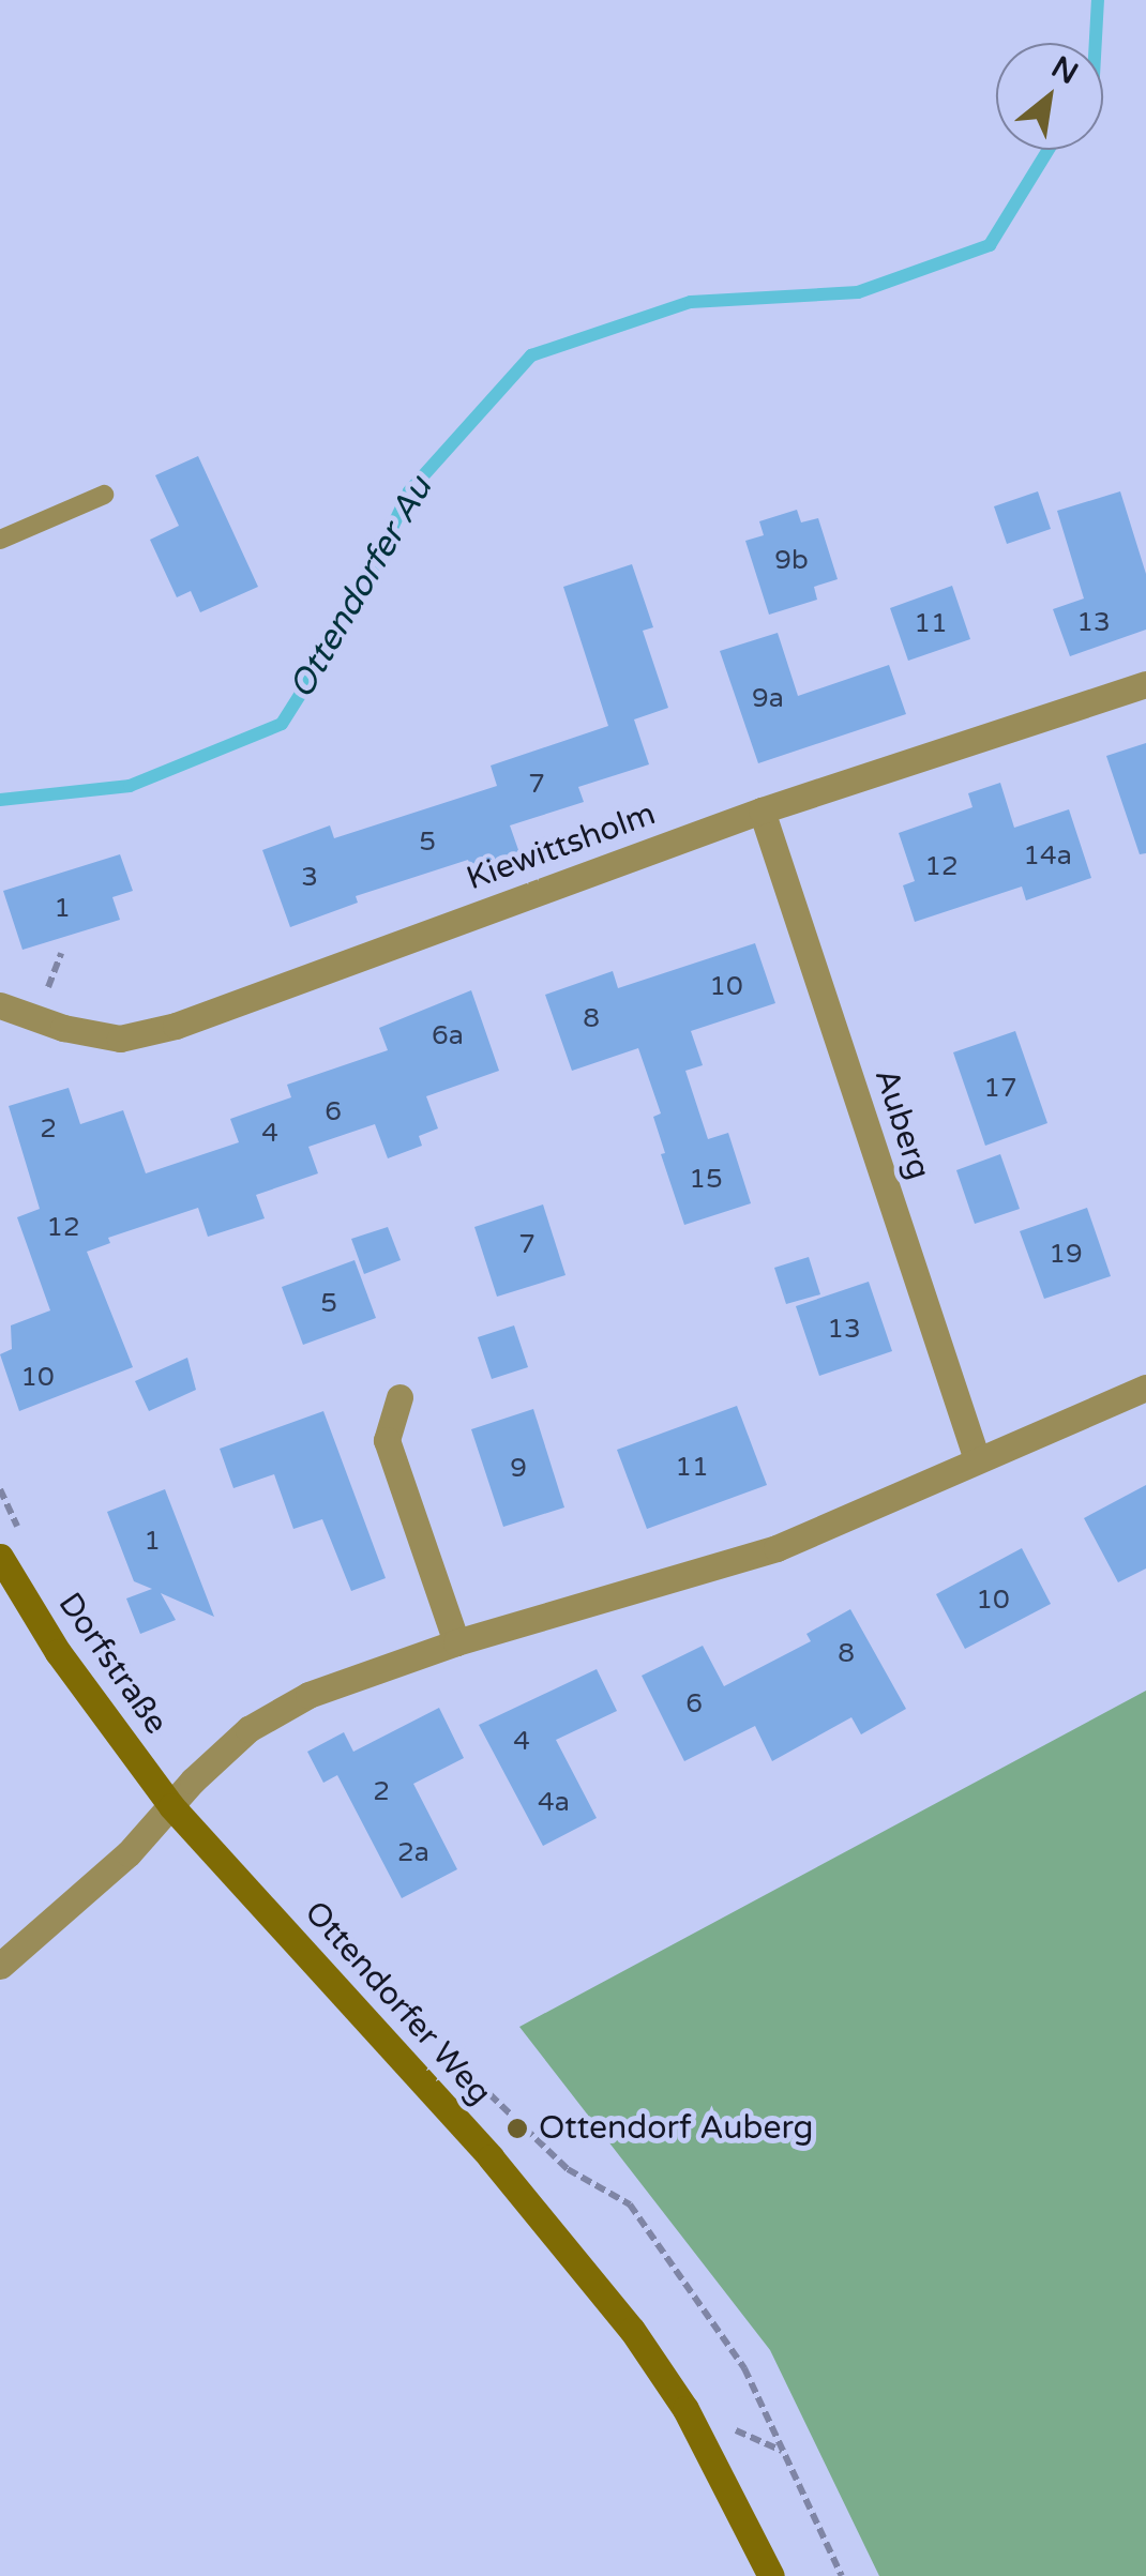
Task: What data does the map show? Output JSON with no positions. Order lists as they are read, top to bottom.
{
  "streets": {
    "main road": ["Dorfstraße", "Ottendorfer Weg"],
    "street": ["Kiewittsholm", "Auberg"]
  },
  "crossings": [
    ["Kiewittsholm", "Auberg"],
    ["Dorfstraße", "Ottendorfer Weg"]
  ],
  "water": ["Ottendorfer Au"],
  "places": ["Ottendorf Auberg"],
  "house_numbers": [
    "9b",
    "13",
    "11",
    "9a",
    "7",
    "5",
    "14a",
    "12",
    "3",
    "1",
    "10",
    "8",
    "6a",
    "17",
    "6",
    "2",
    "4",
    "15",
    "12",
    "7",
    "19",
    "5",
    "13",
    "10",
    "11",
    "9",
    "1",
    "10",
    "8",
    "6",
    "4",
    "2",
    "4a",
    "2a"
  ],
  "north": "top right"
}
